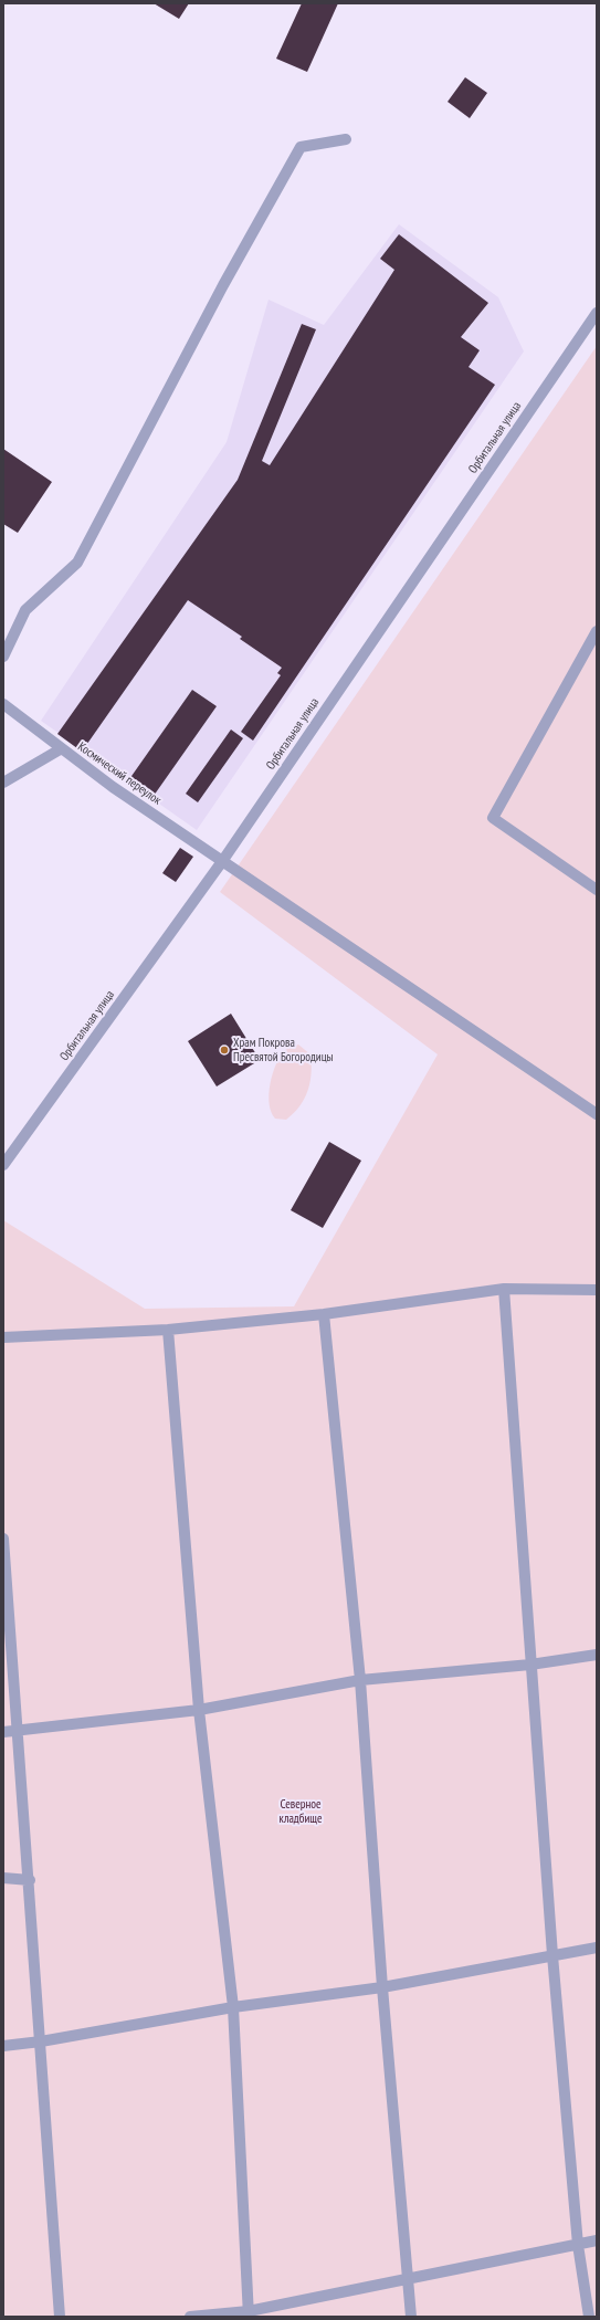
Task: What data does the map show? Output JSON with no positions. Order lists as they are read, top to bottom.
{
  "streets": {
    "street": ["Орбитальная улица", "Космический переулок"]
  },
  "crossings": [
    ["Орбитальная улица", "Космический переулок"]
  ],
  "parks": ["Северное кладбище"],
  "places": ["Храм Покрова Пресвятой Богородицы"]
}
